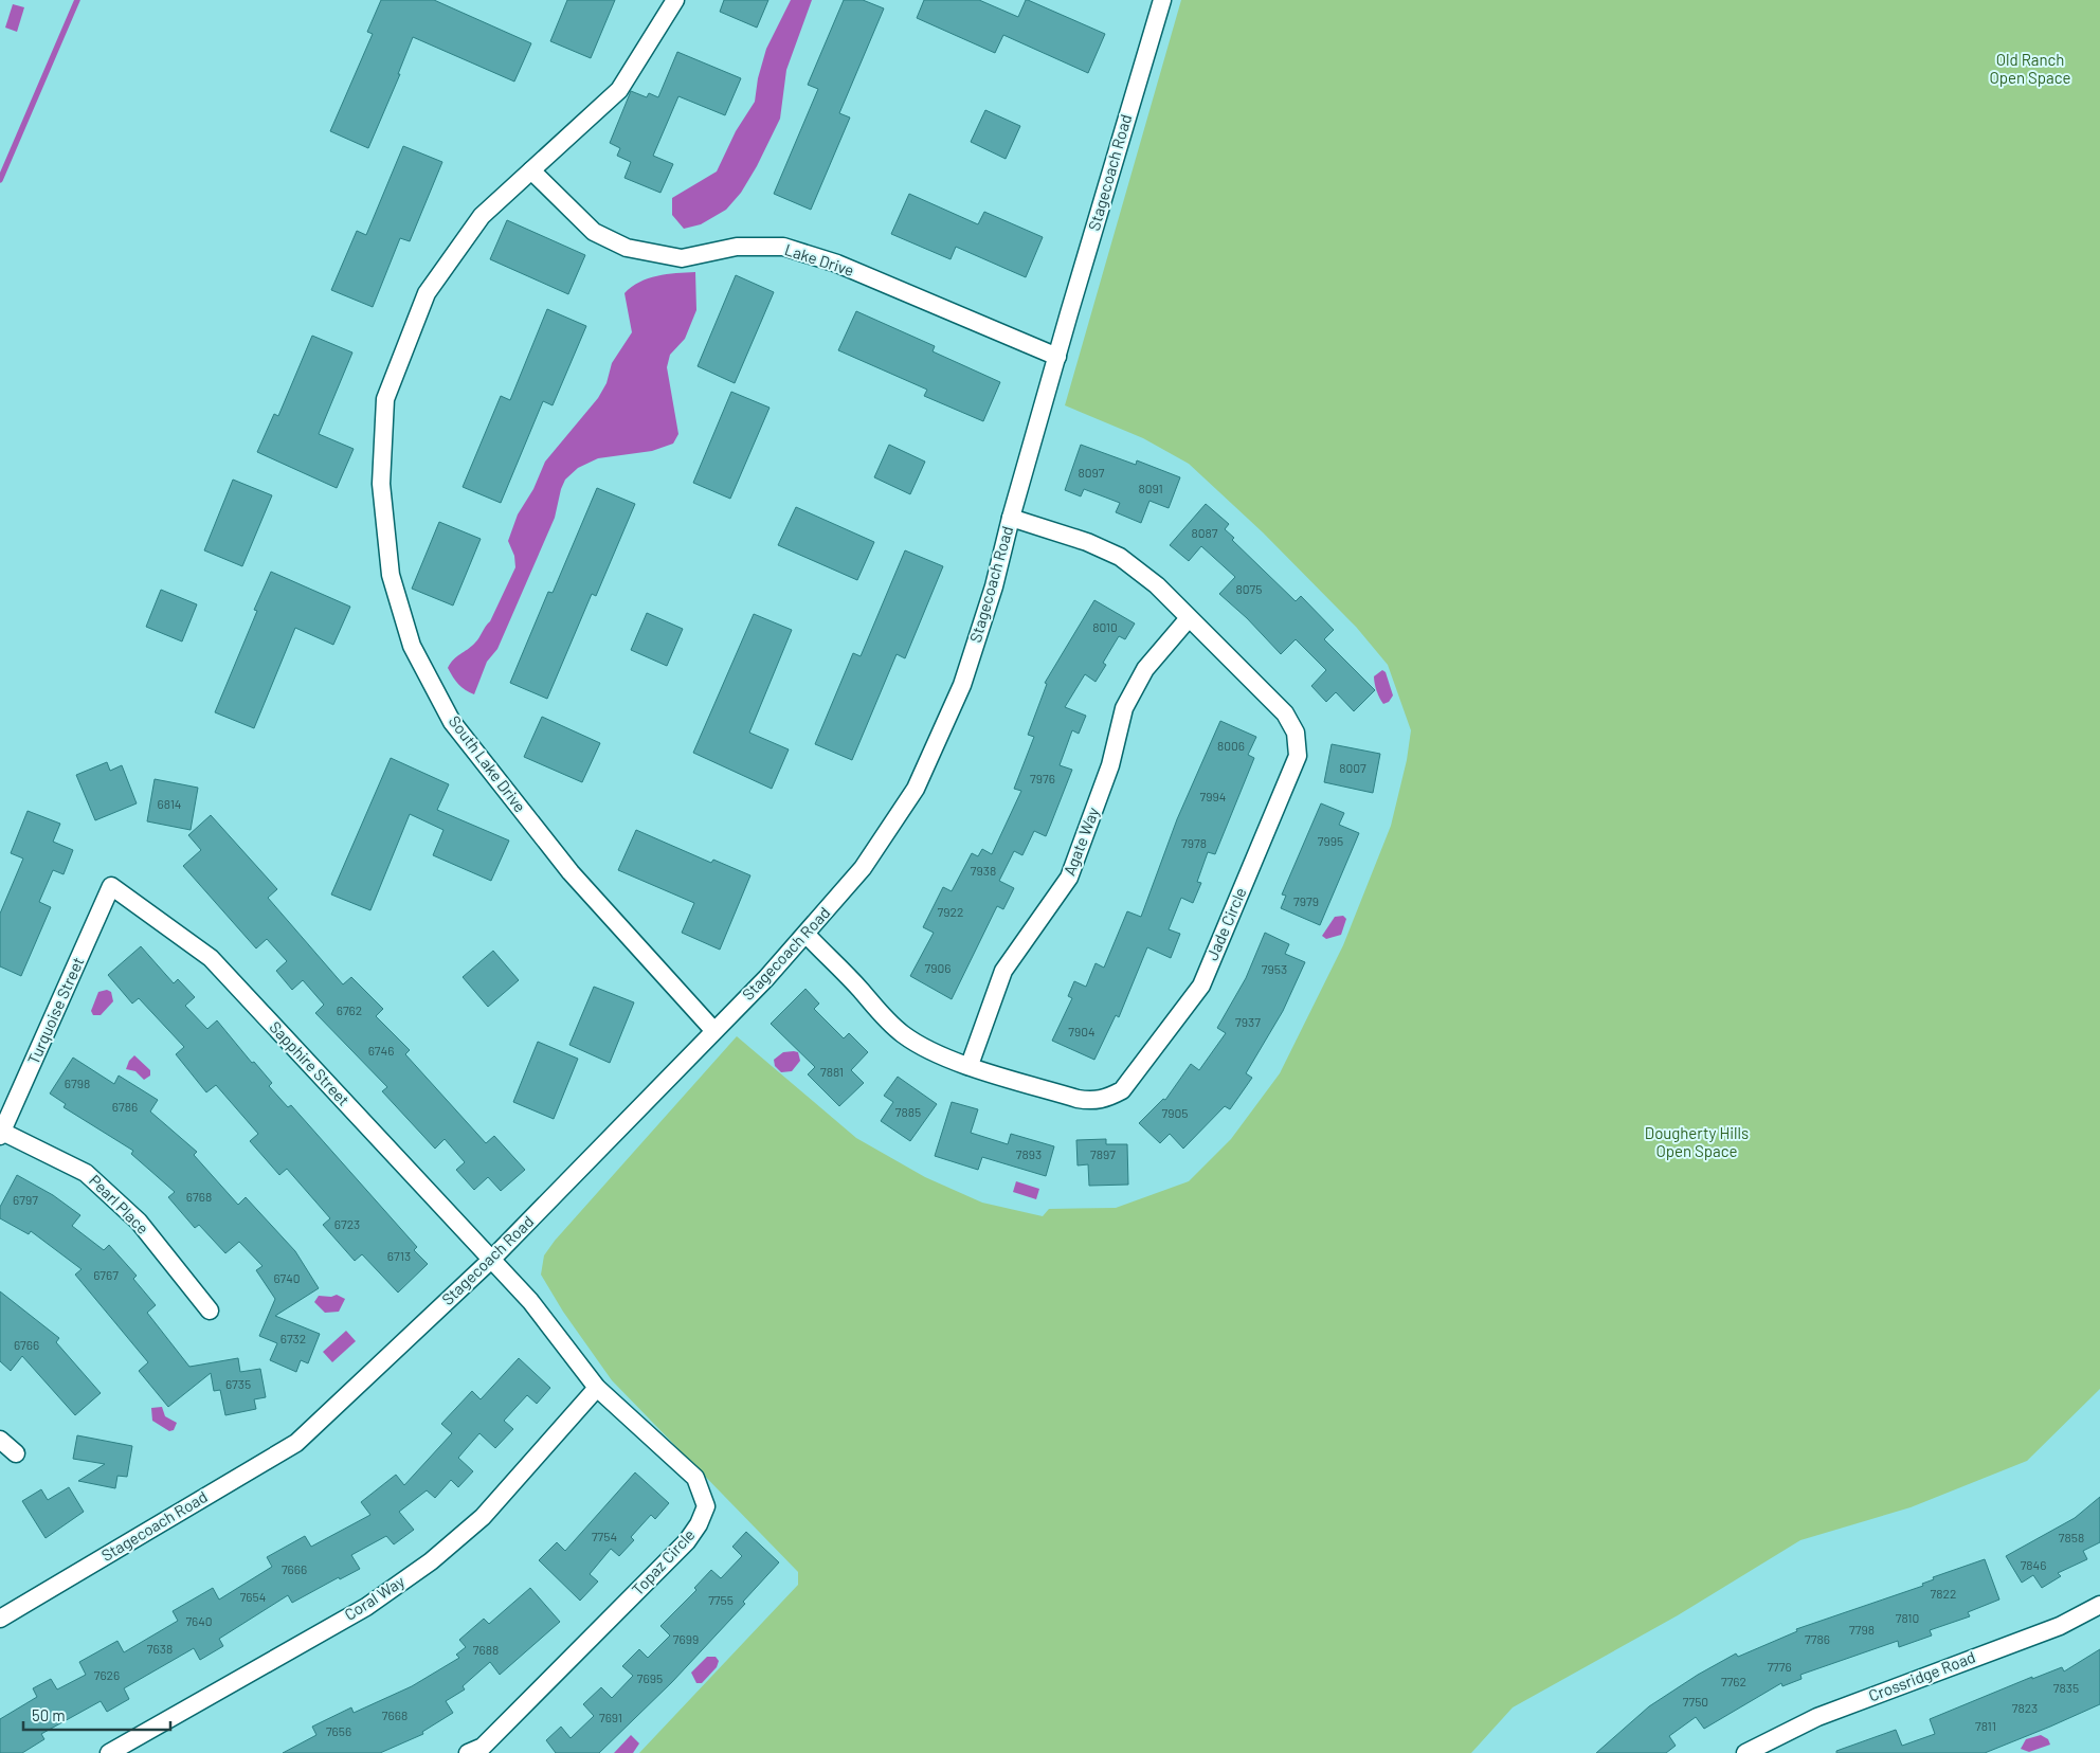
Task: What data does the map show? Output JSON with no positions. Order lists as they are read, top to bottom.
{
  "streets": {
    "street": [
      "Stagecoach Road",
      "Lake Drive",
      "South Lake Drive",
      "Agate Way",
      "Jade Circle",
      "Turquoise Street",
      "Sapphire Street",
      "Pearl Place",
      "Topaz Circle",
      "Coral Way",
      "Crossridge Road"
    ]
  },
  "crossings": [
    ["Stagecoach Road", "Lake Drive"],
    ["Stagecoach Road", "South Lake Drive"],
    ["Stagecoach Road", "Jade Circle"],
    ["Stagecoach Road", "Sapphire Street"],
    ["Stagecoach Road", "Topaz Circle"],
    ["Lake Drive", "South Lake Drive"],
    ["Agate Way", "Jade Circle"],
    ["Turquoise Street", "Sapphire Street"],
    ["Turquoise Street", "Pearl Place"],
    ["Sapphire Street", "Topaz Circle"],
    ["Topaz Circle", "Coral Way"]
  ],
  "parks": ["Old Ranch Open Space", "Dougherty Hills Open Space"],
  "house_numbers": [
    "8097",
    "8091",
    "8087",
    "8075",
    "8010",
    "8006",
    "8007",
    "7976",
    "7994",
    "6814",
    "7995",
    "7978",
    "7938",
    "7979",
    "7922",
    "7906",
    "7953",
    "6762",
    "7937",
    "7904",
    "6746",
    "7881",
    "6798",
    "6786",
    "7885",
    "7905",
    "7893",
    "7897",
    "6768",
    "6797",
    "6723",
    "6713",
    "6767",
    "6740",
    "6732",
    "6766",
    "6735",
    "7754",
    "7858",
    "7846",
    "7666",
    "7822",
    "7654",
    "7755",
    "7810",
    "7640",
    "7798",
    "7699",
    "7786",
    "7638",
    "7688",
    "7776",
    "7626",
    "7695",
    "7762",
    "7835",
    "7750",
    "7823",
    "7668",
    "7691",
    "7811",
    "7656"
  ],
  "scale_bar": "50 m"
}
